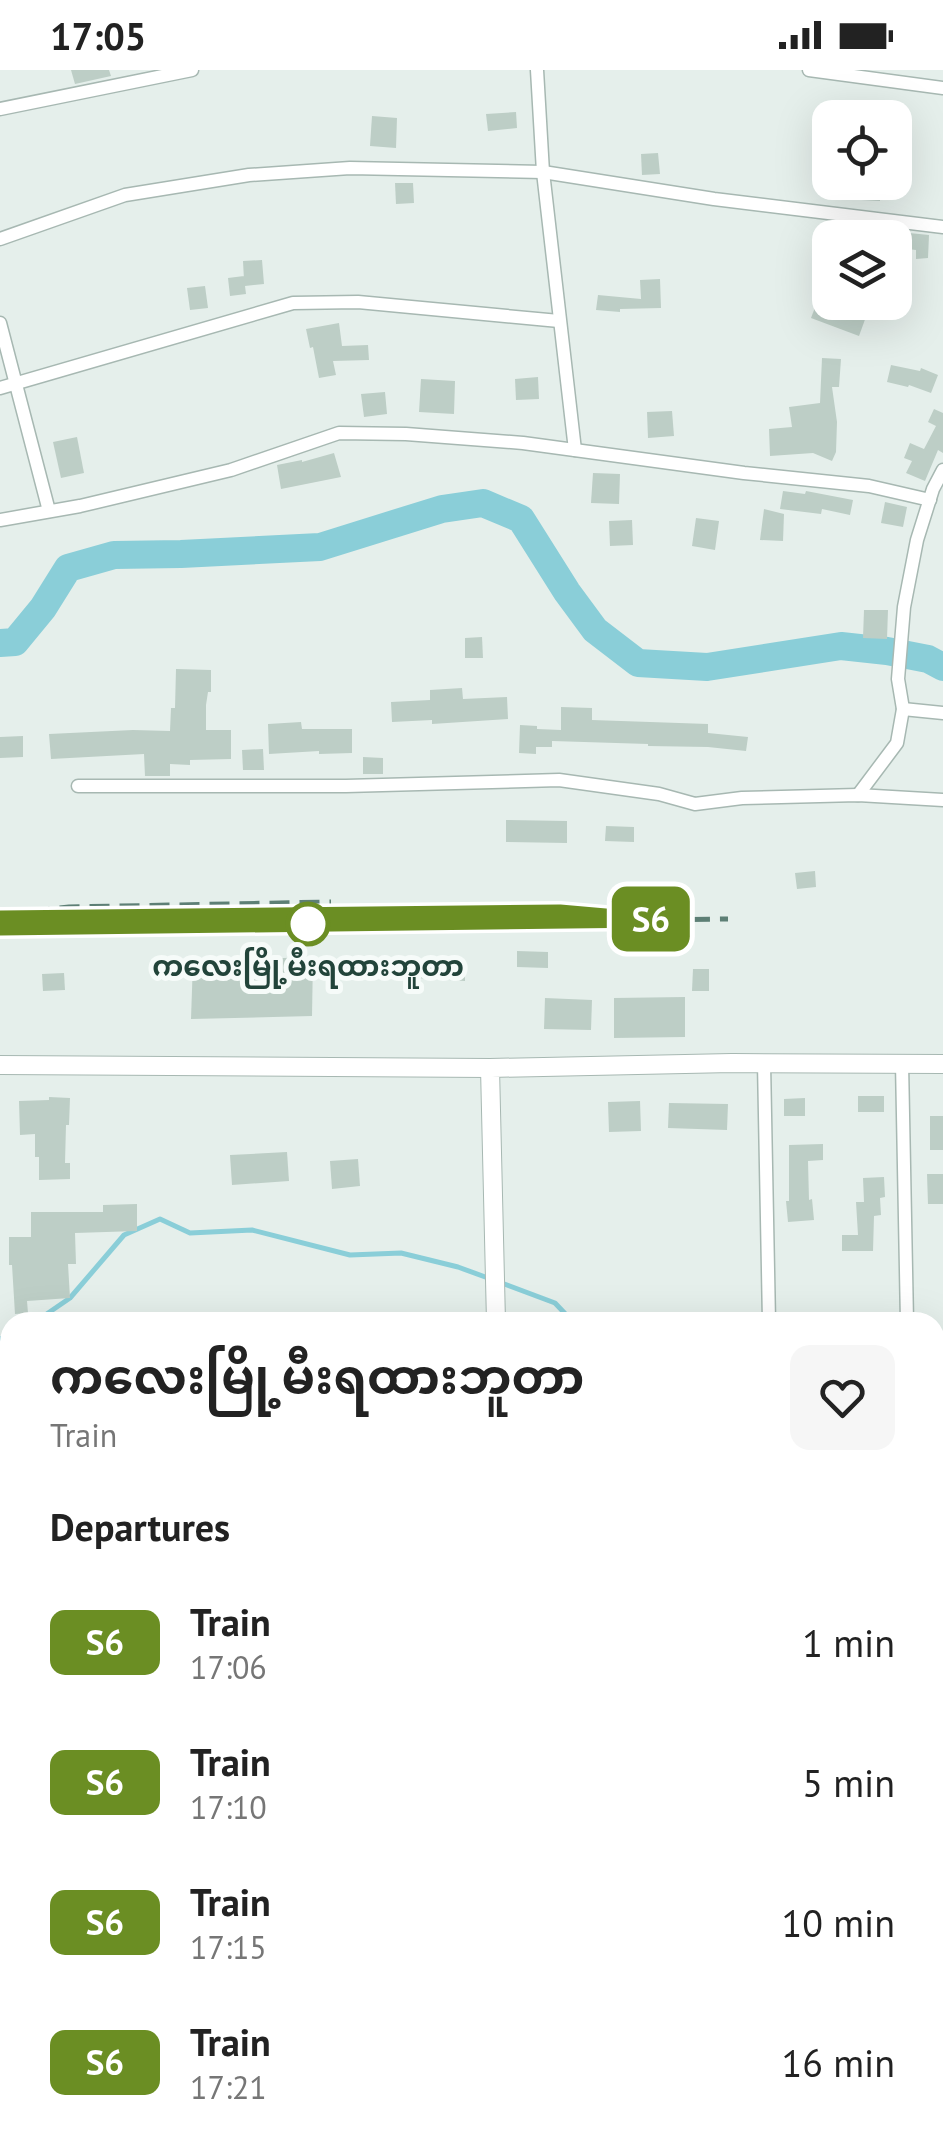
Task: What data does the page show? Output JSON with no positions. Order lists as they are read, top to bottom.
{
  "places": ["ကလေးမြို့မီးရထားဘူတာ"],
  "page": {
    "status": "17:05",
    "on_map": "S6",
    "heading": [
      ["ကလေးမြို့မီးရထားဘူတာ", "Train"],
      "Departures"
    ],
    "list": [
      {
        "mark": "S6",
        "name": "Train",
        "note": "17:06",
        "value": "1 min"
      },
      {
        "mark": "S6",
        "name": "Train",
        "note": "17:10",
        "value": "5 min"
      },
      {
        "mark": "S6",
        "name": "Train",
        "note": "17:15",
        "value": "10 min"
      },
      {
        "mark": "S6",
        "name": "Train",
        "note": "17:21",
        "value": "16 min"
      }
    ]
  }
}
